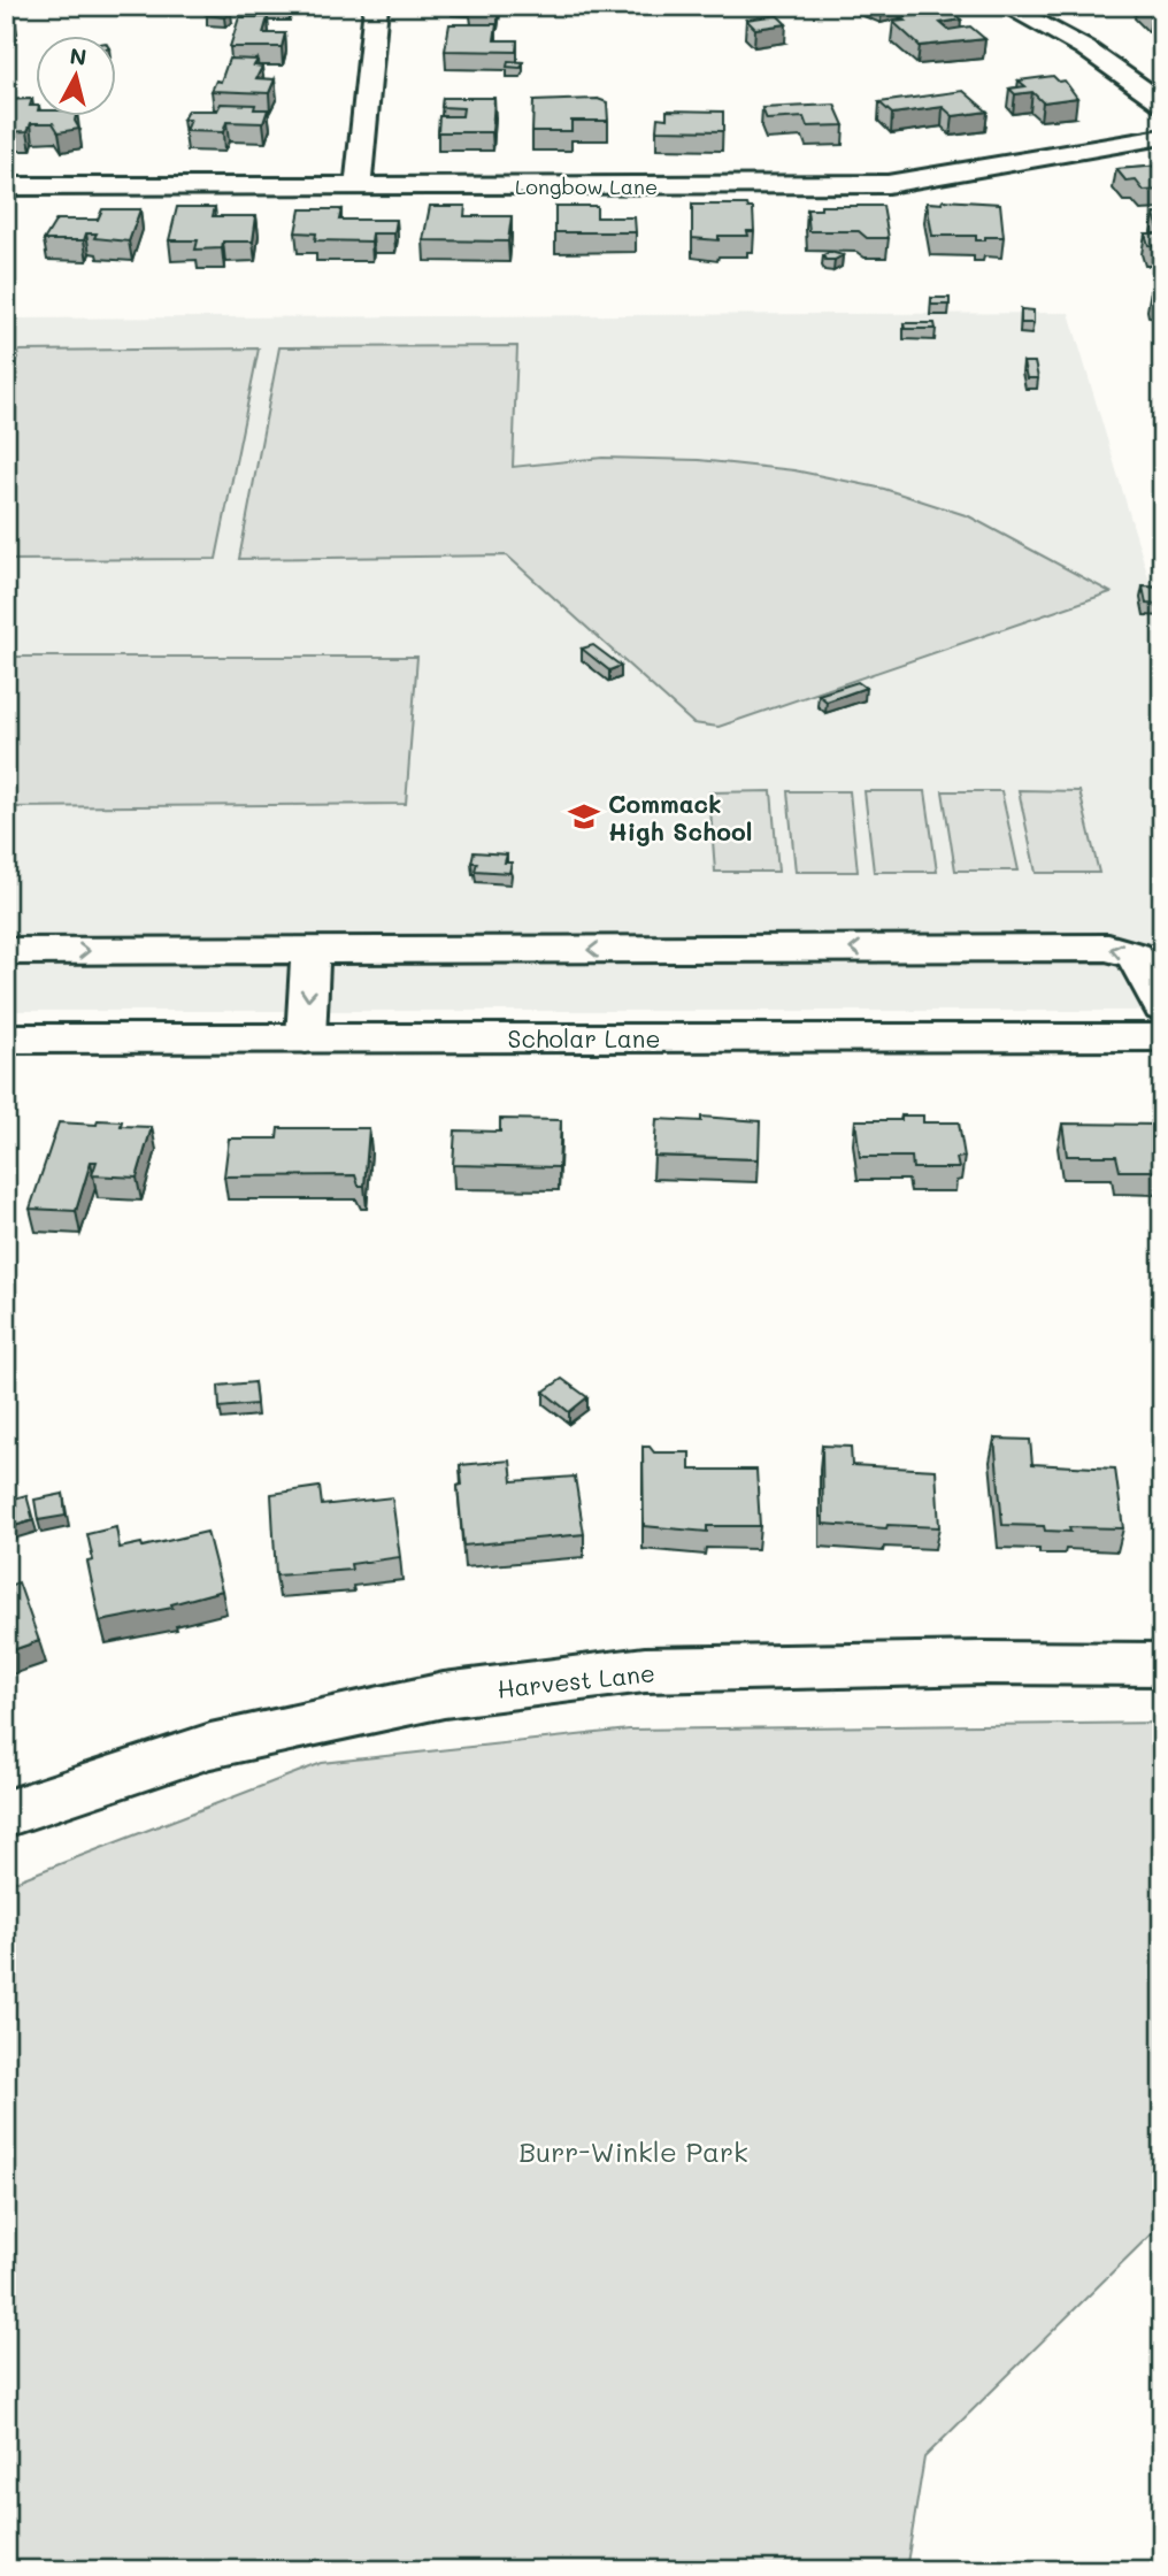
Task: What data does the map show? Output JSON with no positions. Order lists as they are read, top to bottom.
{
  "streets": {
    "street": ["Longbow Lane", "Scholar Lane", "Harvest Lane"]
  },
  "parks": ["Burr-Winkle Park"],
  "places": {
    "school or university": ["Commack High School"]
  },
  "north": "top"
}
